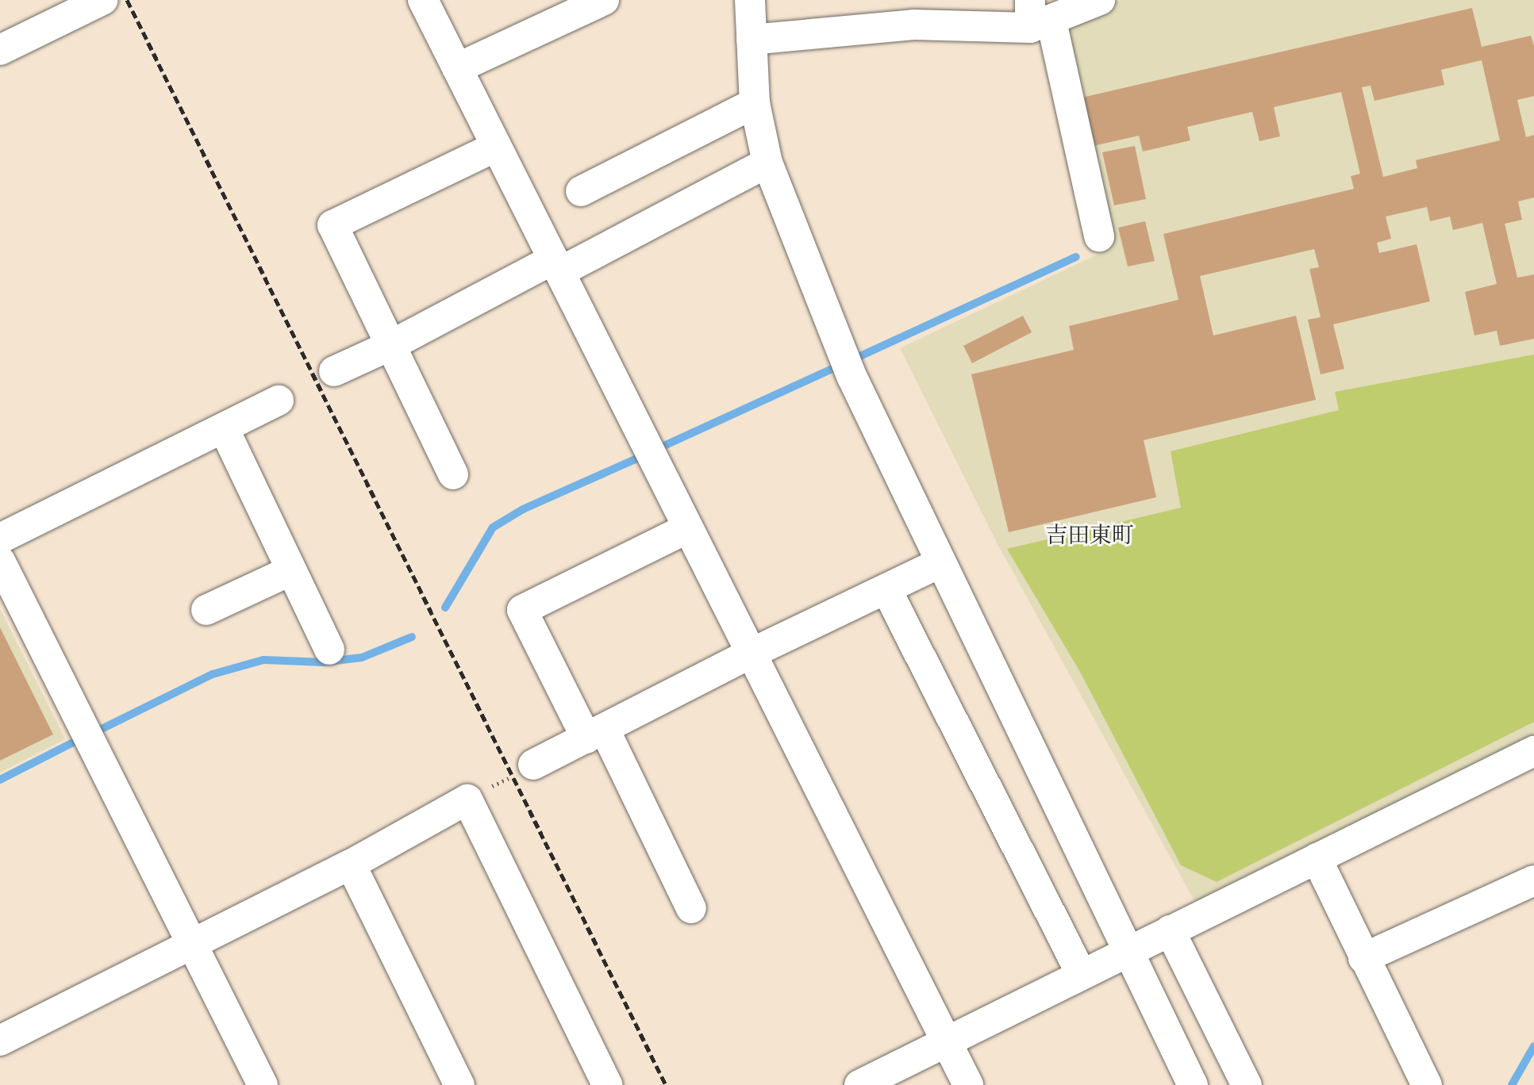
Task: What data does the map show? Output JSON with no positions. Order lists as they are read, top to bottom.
{
  "districts": ["吉田東町"]
}
